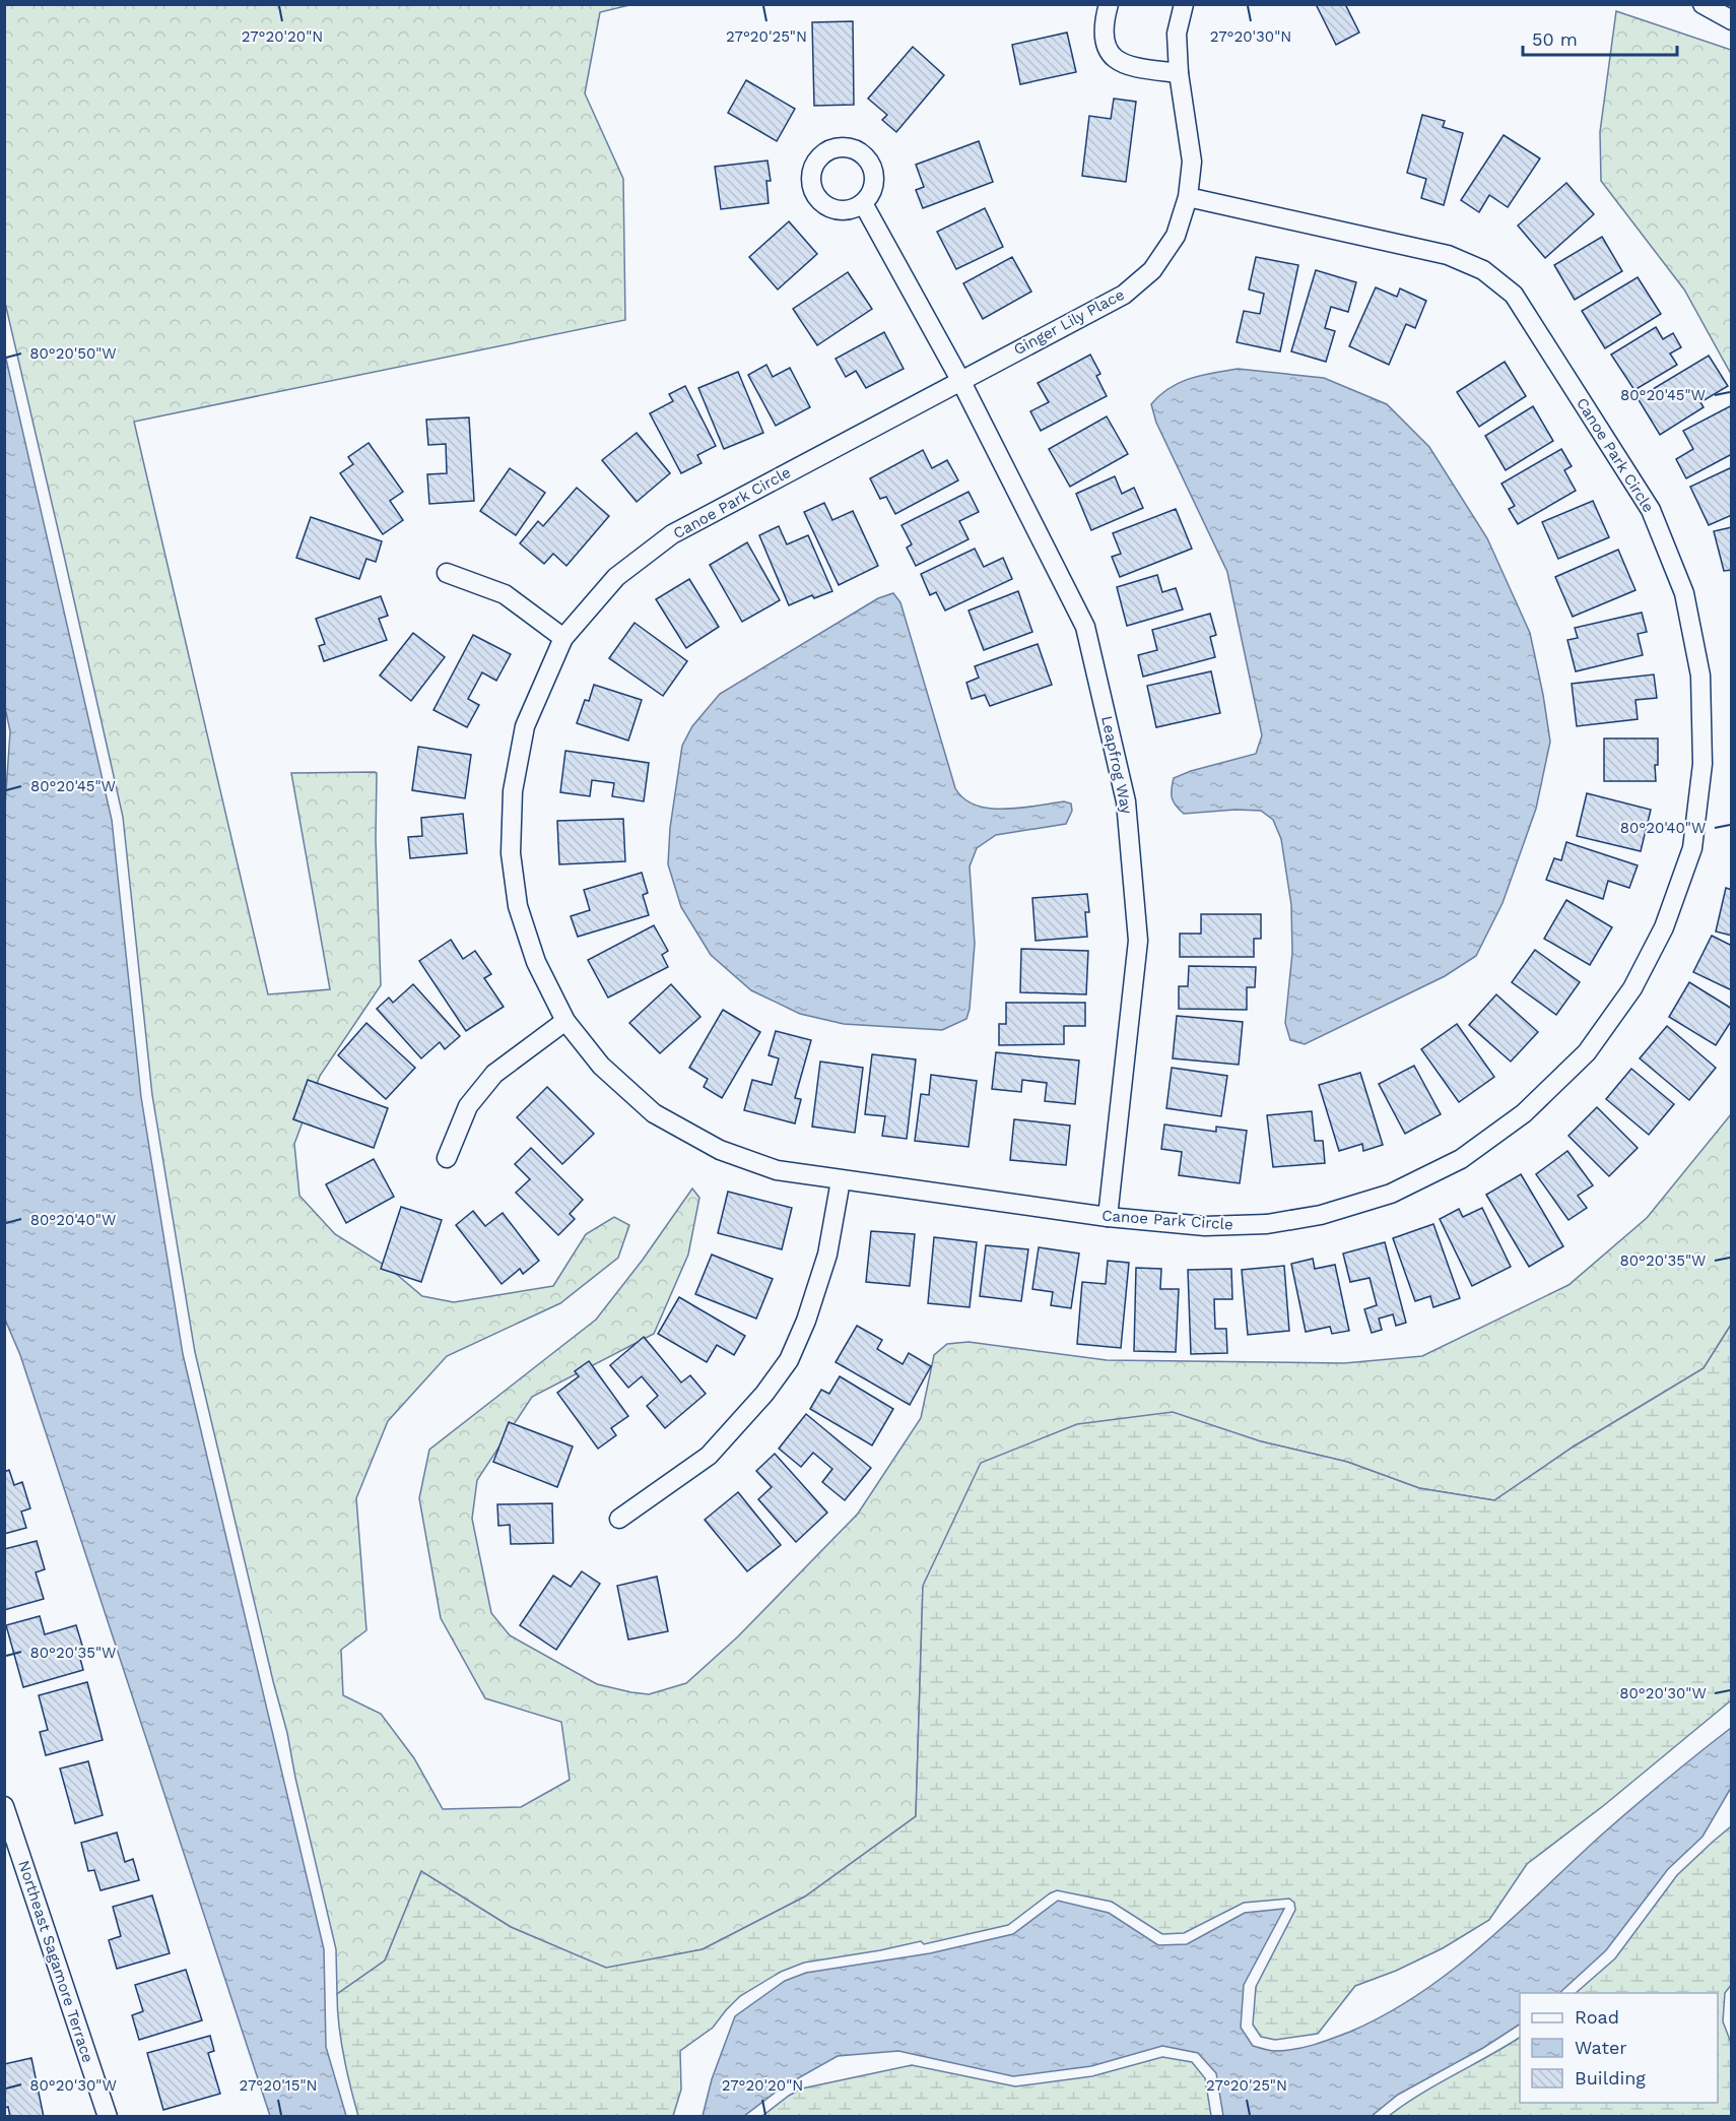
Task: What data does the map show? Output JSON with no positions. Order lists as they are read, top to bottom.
{
  "streets": {
    "street": [
      "Ginger Lily Place",
      "Canoe Park Circle",
      "Leapfrog Way",
      "Northeast Sagamore Terrace"
    ]
  },
  "crossings": [
    ["Ginger Lily Place", "Canoe Park Circle"],
    ["Ginger Lily Place", "Leapfrog Way"],
    ["Canoe Park Circle", "Leapfrog Way"]
  ],
  "legend": ["Road", "Water", "Building"],
  "scale_bar": "50 m",
  "coordinates": [
    "27°20'20\"N",
    "27°20'25\"N",
    "27°20'30\"N",
    "80°20'50\"W",
    "80°20'45\"W",
    "80°20'40\"W",
    "80°20'35\"W",
    "80°20'30\"W",
    "27°20'15\"N"
  ]
}
